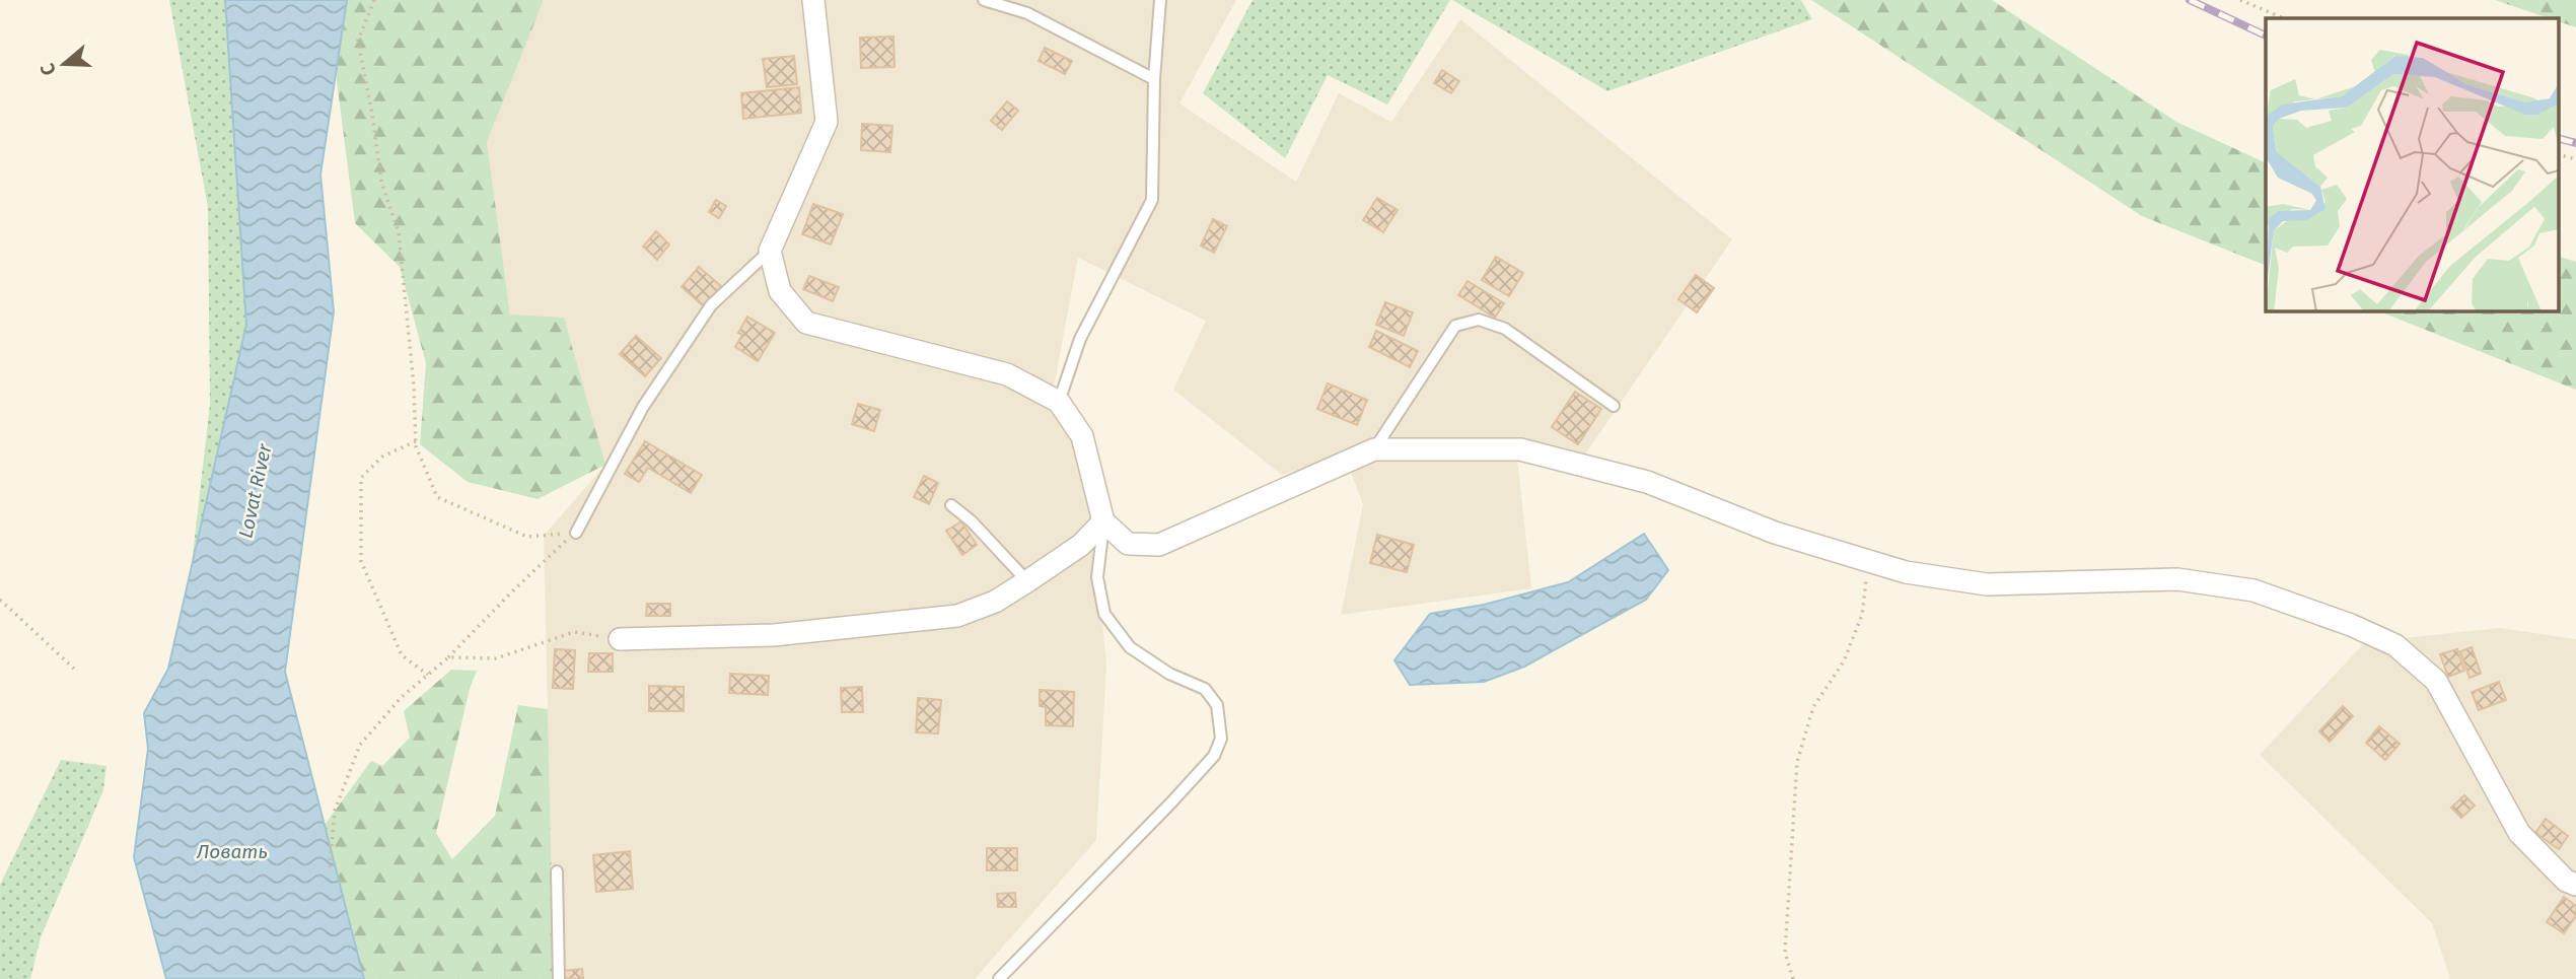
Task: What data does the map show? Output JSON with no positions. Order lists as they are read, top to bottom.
{
  "water": ["Lovat River", "Ловать"],
  "north": "left"
}
